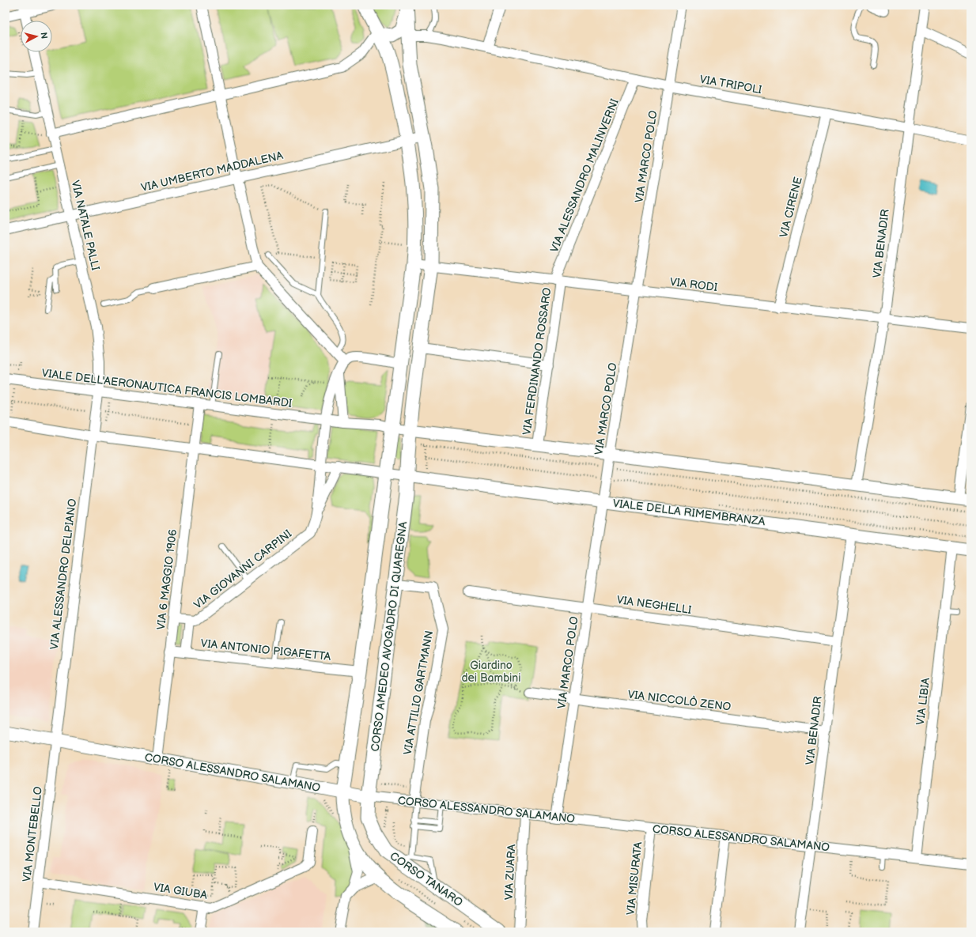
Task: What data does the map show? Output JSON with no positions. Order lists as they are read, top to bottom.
{
  "streets": {
    "main road": ["CORSO AMEDEO AVOGADRO DI QUAREGNA", "CORSO TANARO"],
    "street": [
      "VIA TRIPOLI",
      "VIA MARCO POLO",
      "VIA UMBERTO MADDALENA",
      "VIA ALESSANDRO MALINVERNI",
      "VIA CIRENE",
      "VIA NATALE PALLI",
      "VIA BENADIR",
      "VIA RODI",
      "VIA FERDINANDO ROSSARO",
      "VIALE DELL'AERONAUTICA FRANCIS LOMBARDI",
      "VIALE DELLA RIMEMBRANZA",
      "VIA GIOVANNI CARPINI",
      "VIA ALESSANDRO DELPIANO",
      "VIA 6 MAGGIO 1906",
      "VIA NEGHELLI",
      "VIA ANTONIO PIGAFETTA",
      "VIA ATTILIO GARTMANN",
      "VIA NICCOLÒ ZENO",
      "VIA LIBIA",
      "CORSO ALESSANDRO SALAMANO",
      "VIA MONTEBELLO",
      "VIA ZUARA",
      "VIA MISURATA",
      "VIA GIUBA"
    ]
  },
  "crossings": [
    ["VIA TRIPOLI", "VIA MARCO POLO"],
    ["VIA TRIPOLI", "VIA ALESSANDRO MALINVERNI"],
    ["VIA TRIPOLI", "VIA CIRENE"],
    ["VIA TRIPOLI", "VIA BENADIR"],
    ["VIA MARCO POLO", "VIA RODI"],
    ["VIA MARCO POLO", "VIALE DELLA RIMEMBRANZA"],
    ["VIA MARCO POLO", "VIA NEGHELLI"],
    ["VIA MARCO POLO", "VIA NICCOLÒ ZENO"],
    ["VIA MARCO POLO", "CORSO ALESSANDRO SALAMANO"],
    ["VIA UMBERTO MADDALENA", "VIA NATALE PALLI"],
    ["VIA ALESSANDRO MALINVERNI", "VIA RODI"],
    ["VIA ALESSANDRO MALINVERNI", "VIA FERDINANDO ROSSARO"],
    ["VIA CIRENE", "VIA RODI"],
    ["VIA NATALE PALLI", "VIALE DELL'AERONAUTICA FRANCIS LOMBARDI"],
    ["VIA NATALE PALLI", "VIA ALESSANDRO DELPIANO"],
    ["VIA BENADIR", "VIA RODI"],
    ["VIA BENADIR", "VIALE DELLA RIMEMBRANZA"],
    ["VIA BENADIR", "VIA NEGHELLI"],
    ["VIA BENADIR", "VIA NICCOLÒ ZENO"],
    ["VIA BENADIR", "CORSO ALESSANDRO SALAMANO"],
    ["VIA RODI", "VIA FERDINANDO ROSSARO"],
    ["VIALE DELL'AERONAUTICA FRANCIS LOMBARDI", "VIA 6 MAGGIO 1906"],
    ["VIALE DELL'AERONAUTICA FRANCIS LOMBARDI", "CORSO AMEDEO AVOGADRO DI QUAREGNA"],
    ["VIALE DELLA RIMEMBRANZA", "CORSO AMEDEO AVOGADRO DI QUAREGNA"],
    ["VIALE DELLA RIMEMBRANZA", "VIA LIBIA"],
    ["VIA GIOVANNI CARPINI", "VIA 6 MAGGIO 1906"],
    ["VIA GIOVANNI CARPINI", "VIA ANTONIO PIGAFETTA"],
    ["VIA ALESSANDRO DELPIANO", "CORSO ALESSANDRO SALAMANO"],
    ["VIA ALESSANDRO DELPIANO", "VIA MONTEBELLO"],
    ["VIA 6 MAGGIO 1906", "VIA ANTONIO PIGAFETTA"],
    ["VIA 6 MAGGIO 1906", "CORSO ALESSANDRO SALAMANO"],
    ["CORSO AMEDEO AVOGADRO DI QUAREGNA", "VIA ATTILIO GARTMANN"],
    ["CORSO AMEDEO AVOGADRO DI QUAREGNA", "CORSO ALESSANDRO SALAMANO"],
    ["CORSO AMEDEO AVOGADRO DI QUAREGNA", "CORSO TANARO"],
    ["VIA ATTILIO GARTMANN", "CORSO ALESSANDRO SALAMANO"],
    ["VIA LIBIA", "CORSO ALESSANDRO SALAMANO"],
    ["CORSO ALESSANDRO SALAMANO", "VIA MONTEBELLO"],
    ["CORSO ALESSANDRO SALAMANO", "VIA ZUARA"],
    ["CORSO ALESSANDRO SALAMANO", "VIA MISURATA"],
    ["CORSO ALESSANDRO SALAMANO", "CORSO TANARO"],
    ["VIA MONTEBELLO", "VIA GIUBA"]
  ],
  "parks": ["Giardino dei Bambini"],
  "north": "right"
}
